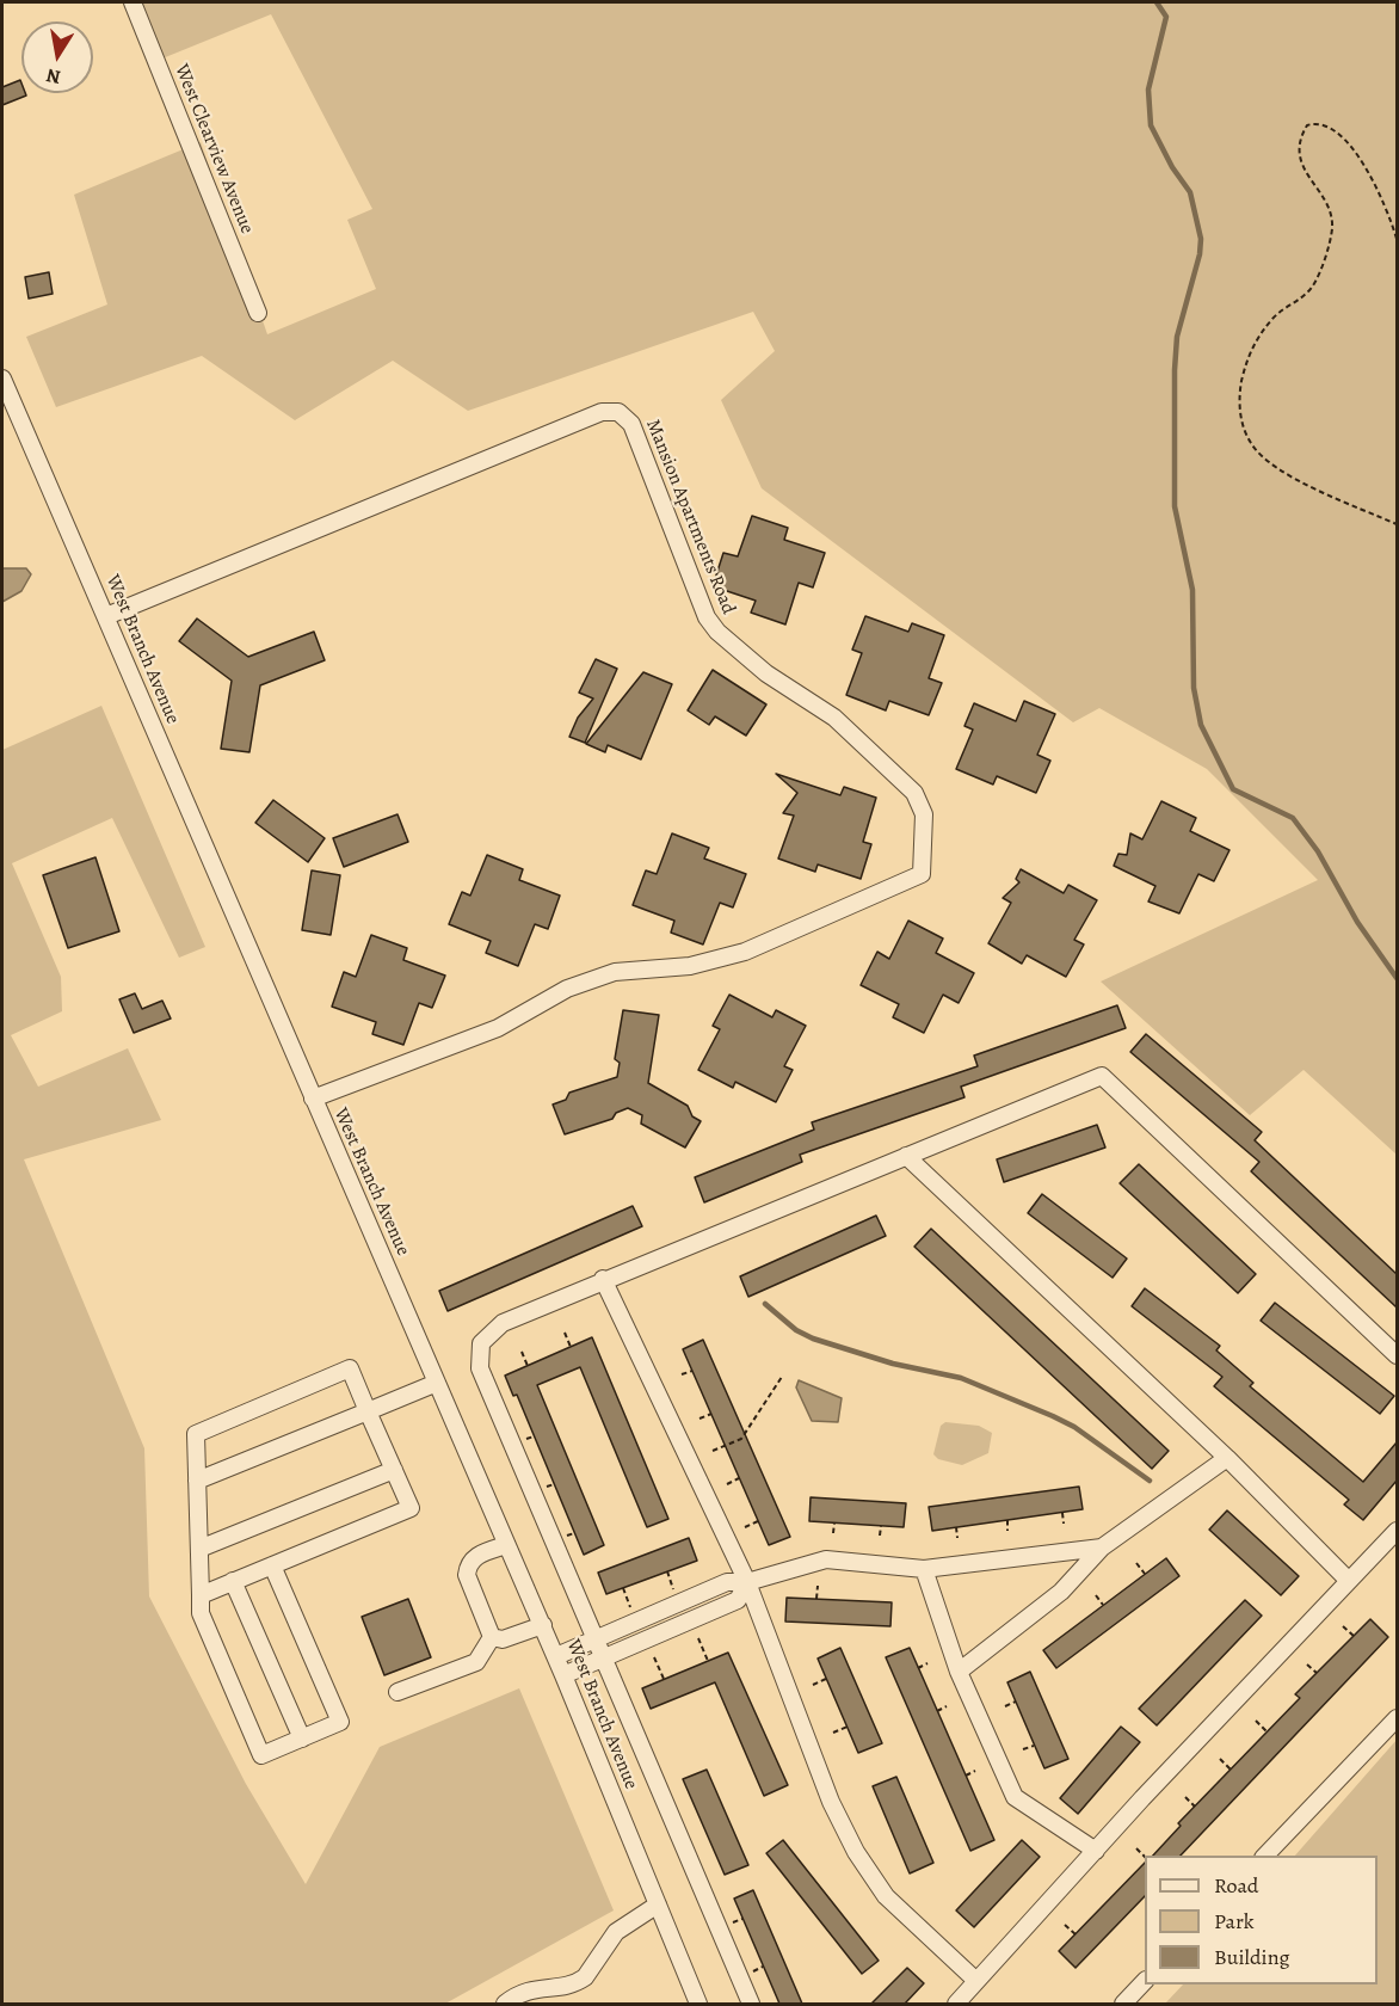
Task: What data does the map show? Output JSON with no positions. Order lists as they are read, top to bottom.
{
  "streets": {
    "street": ["West Clearview Avenue", "Mansion Apartments Road", "West Branch Avenue"]
  },
  "crossings": [
    ["Mansion Apartments Road", "West Branch Avenue"]
  ],
  "legend": ["Road", "Park", "Building"],
  "north": "bottom"
}
